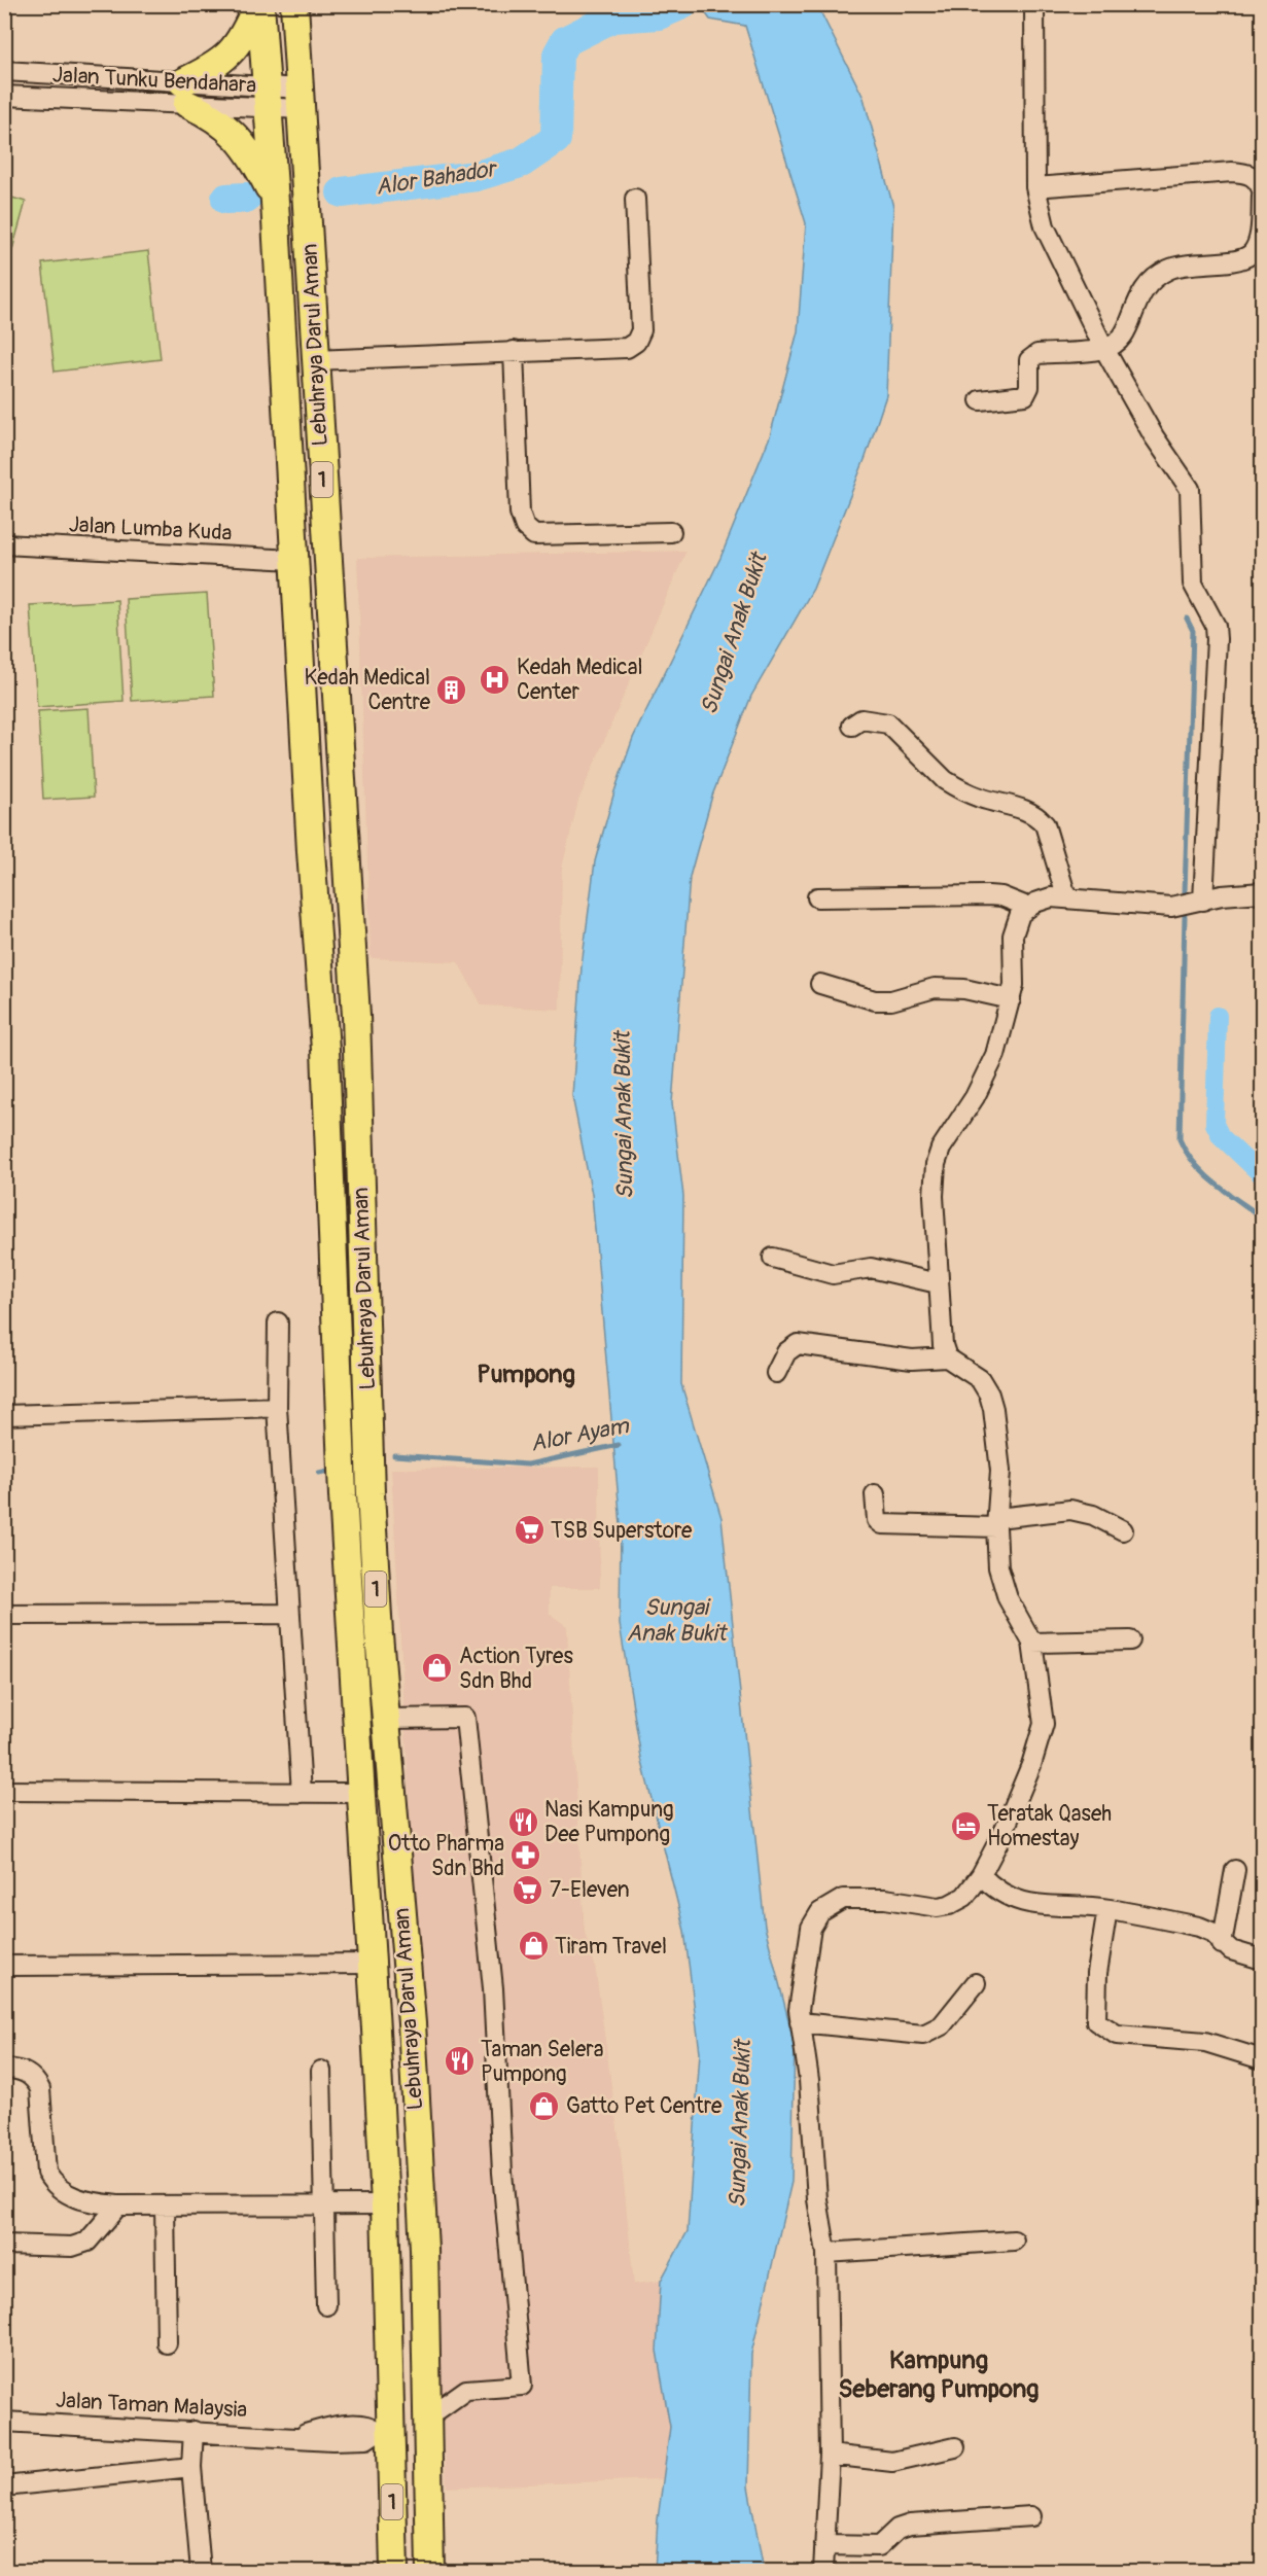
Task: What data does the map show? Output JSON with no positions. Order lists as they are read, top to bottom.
{
  "streets": {
    "highway": ["Lebuhraya Darul Aman", "1"],
    "street": ["Jalan Tunku Bendahara", "Jalan Lumba Kuda", "Jalan Taman Malaysia"]
  },
  "crossings": [
    ["Jalan Tunku Bendahara", "Lebuhraya Darul Aman"],
    ["Lebuhraya Darul Aman", "Jalan Lumba Kuda"],
    ["Lebuhraya Darul Aman", "Jalan Taman Malaysia"]
  ],
  "districts": ["Pumpong", "Kampung Seberang Pumpong"],
  "water": ["Alor Bahador", "Sungai Anak Bukit", "Alor Ayam"],
  "places": {
    "hospital": ["Kedah Medical Center"],
    "building": ["Kedah Medical Centre"],
    "supermarket": ["TSB Superstore", "7-Eleven"],
    "shop": ["Action Tyres Sdn Bhd", "Tiram Travel", "Gatto Pet Centre"],
    "restaurant": ["Nasi Kampung Dee Pumpong", "Taman Selera Pumpong"],
    "hotel": ["Teratak Qaseh Homestay"],
    "pharmacy": ["Otto Pharma Sdn Bhd"]
  }
}
